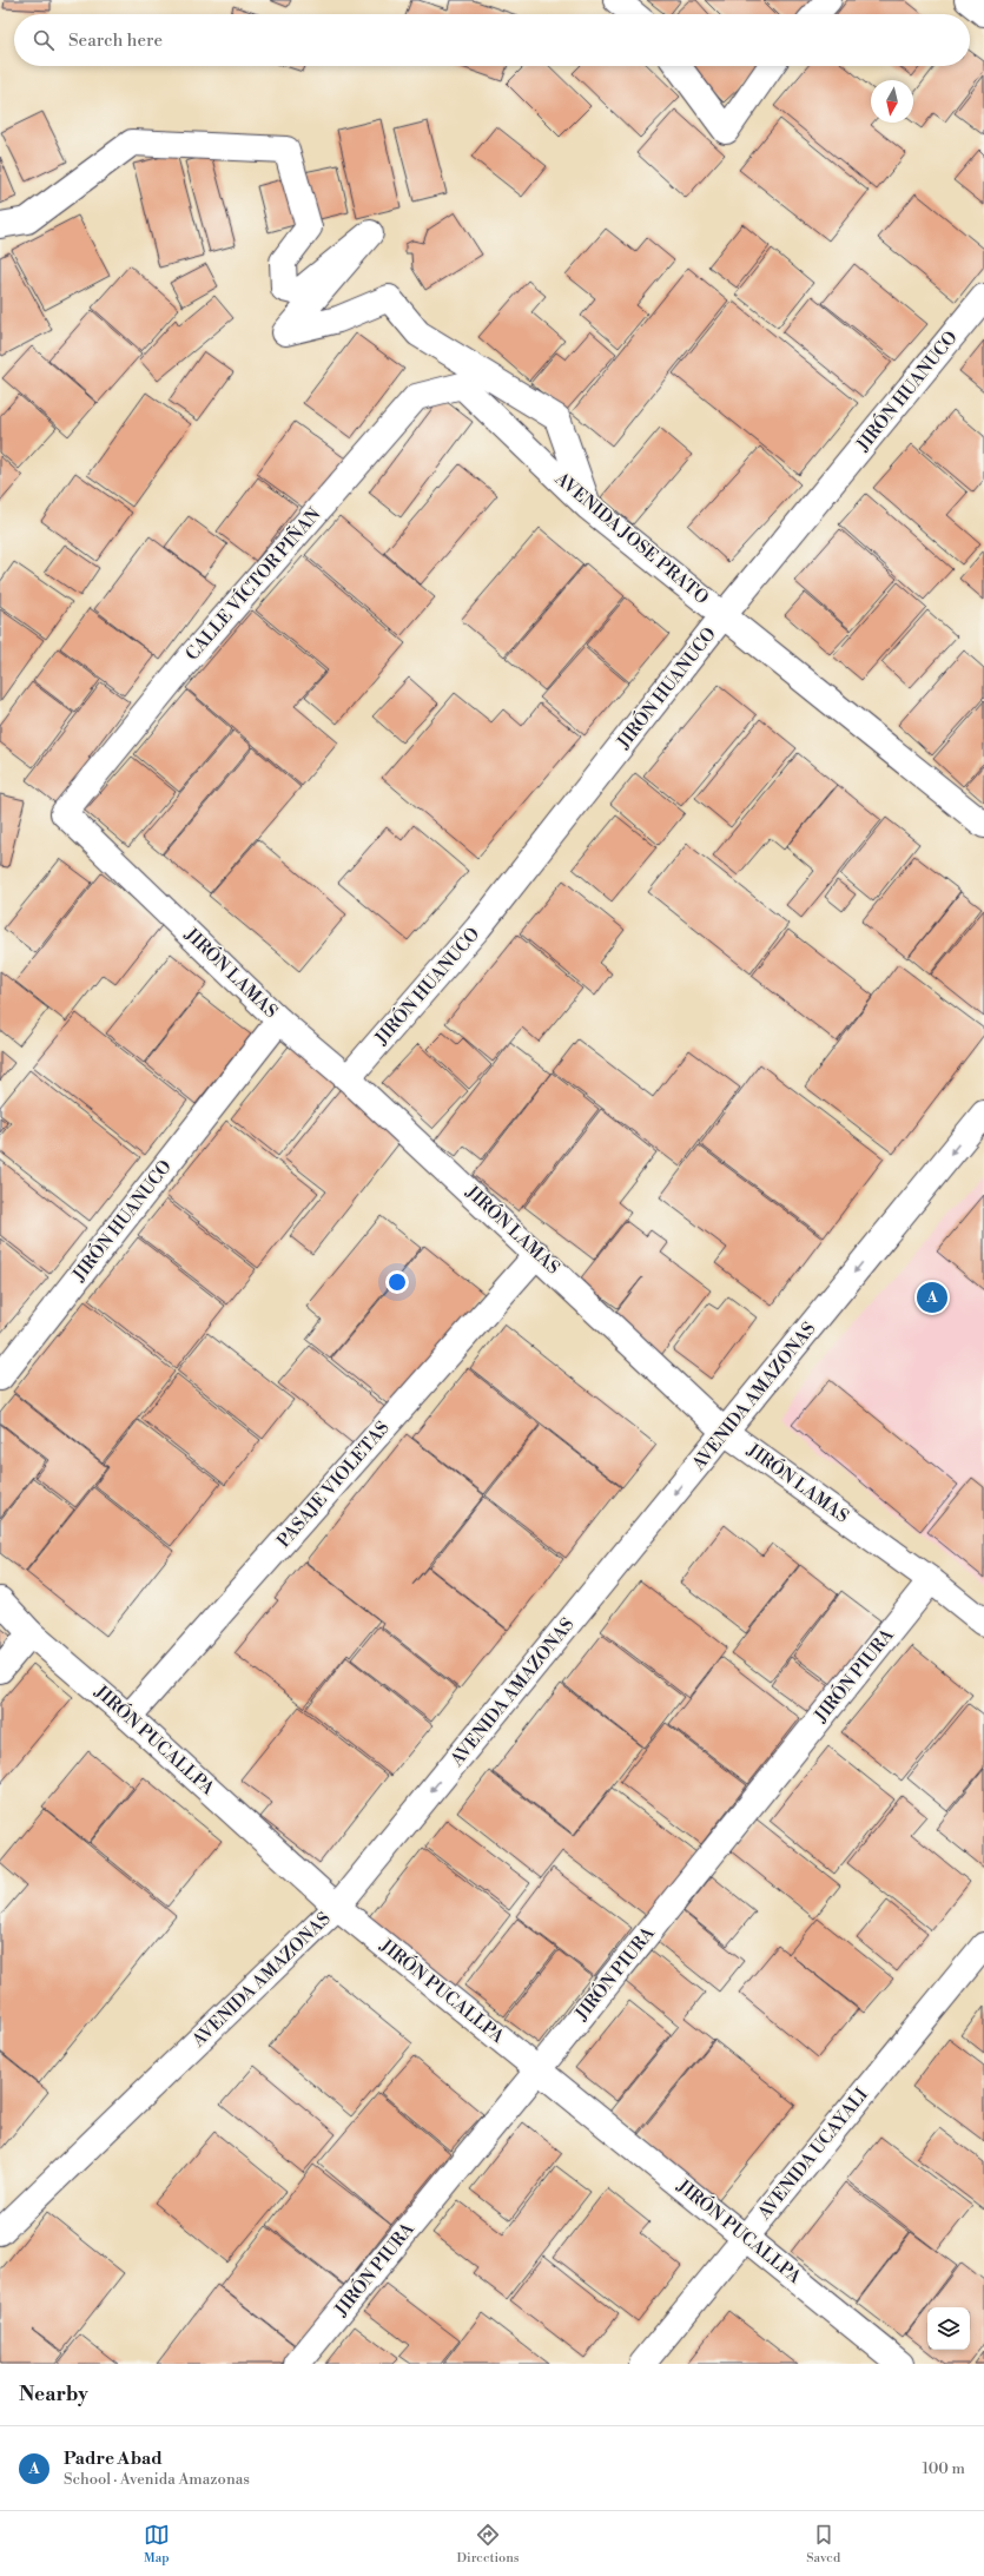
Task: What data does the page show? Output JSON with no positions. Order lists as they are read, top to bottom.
{
  "streets": {
    "street": [
      "JIRÓN HUANUCO",
      "AVENIDA JOSE PRATO",
      "CALLE VÍCTOR PIÑAN",
      "JIRÓN LAMAS",
      "AVENIDA AMAZONAS",
      "PASAJE VIOLETAS",
      "JIRÓN PIURA",
      "JIRÓN PUCALLPA",
      "AVENIDA UCAYALI"
    ]
  },
  "crossings": [
    ["JIRÓN HUANUCO", "AVENIDA JOSE PRATO"],
    ["JIRÓN HUANUCO", "JIRÓN LAMAS"],
    ["AVENIDA JOSE PRATO", "CALLE VÍCTOR PIÑAN"],
    ["CALLE VÍCTOR PIÑAN", "JIRÓN LAMAS"],
    ["JIRÓN LAMAS", "AVENIDA AMAZONAS"],
    ["JIRÓN LAMAS", "PASAJE VIOLETAS"],
    ["JIRÓN LAMAS", "JIRÓN PIURA"],
    ["AVENIDA AMAZONAS", "JIRÓN PUCALLPA"],
    ["PASAJE VIOLETAS", "JIRÓN PUCALLPA"],
    ["JIRÓN PIURA", "JIRÓN PUCALLPA"],
    ["JIRÓN PUCALLPA", "AVENIDA UCAYALI"]
  ],
  "one_way": ["AVENIDA AMAZONAS"],
  "north": "bottom",
  "page": {
    "search": "Search here",
    "pins": "A",
    "heading": "Nearby",
    "list": [
      {
        "mark": "A",
        "name": "Padre Abad",
        "note": "School · Avenida Amazonas",
        "value": "100 m"
      }
    ],
    "nav": ["Map", "Directions", "Saved"]
  }
}
